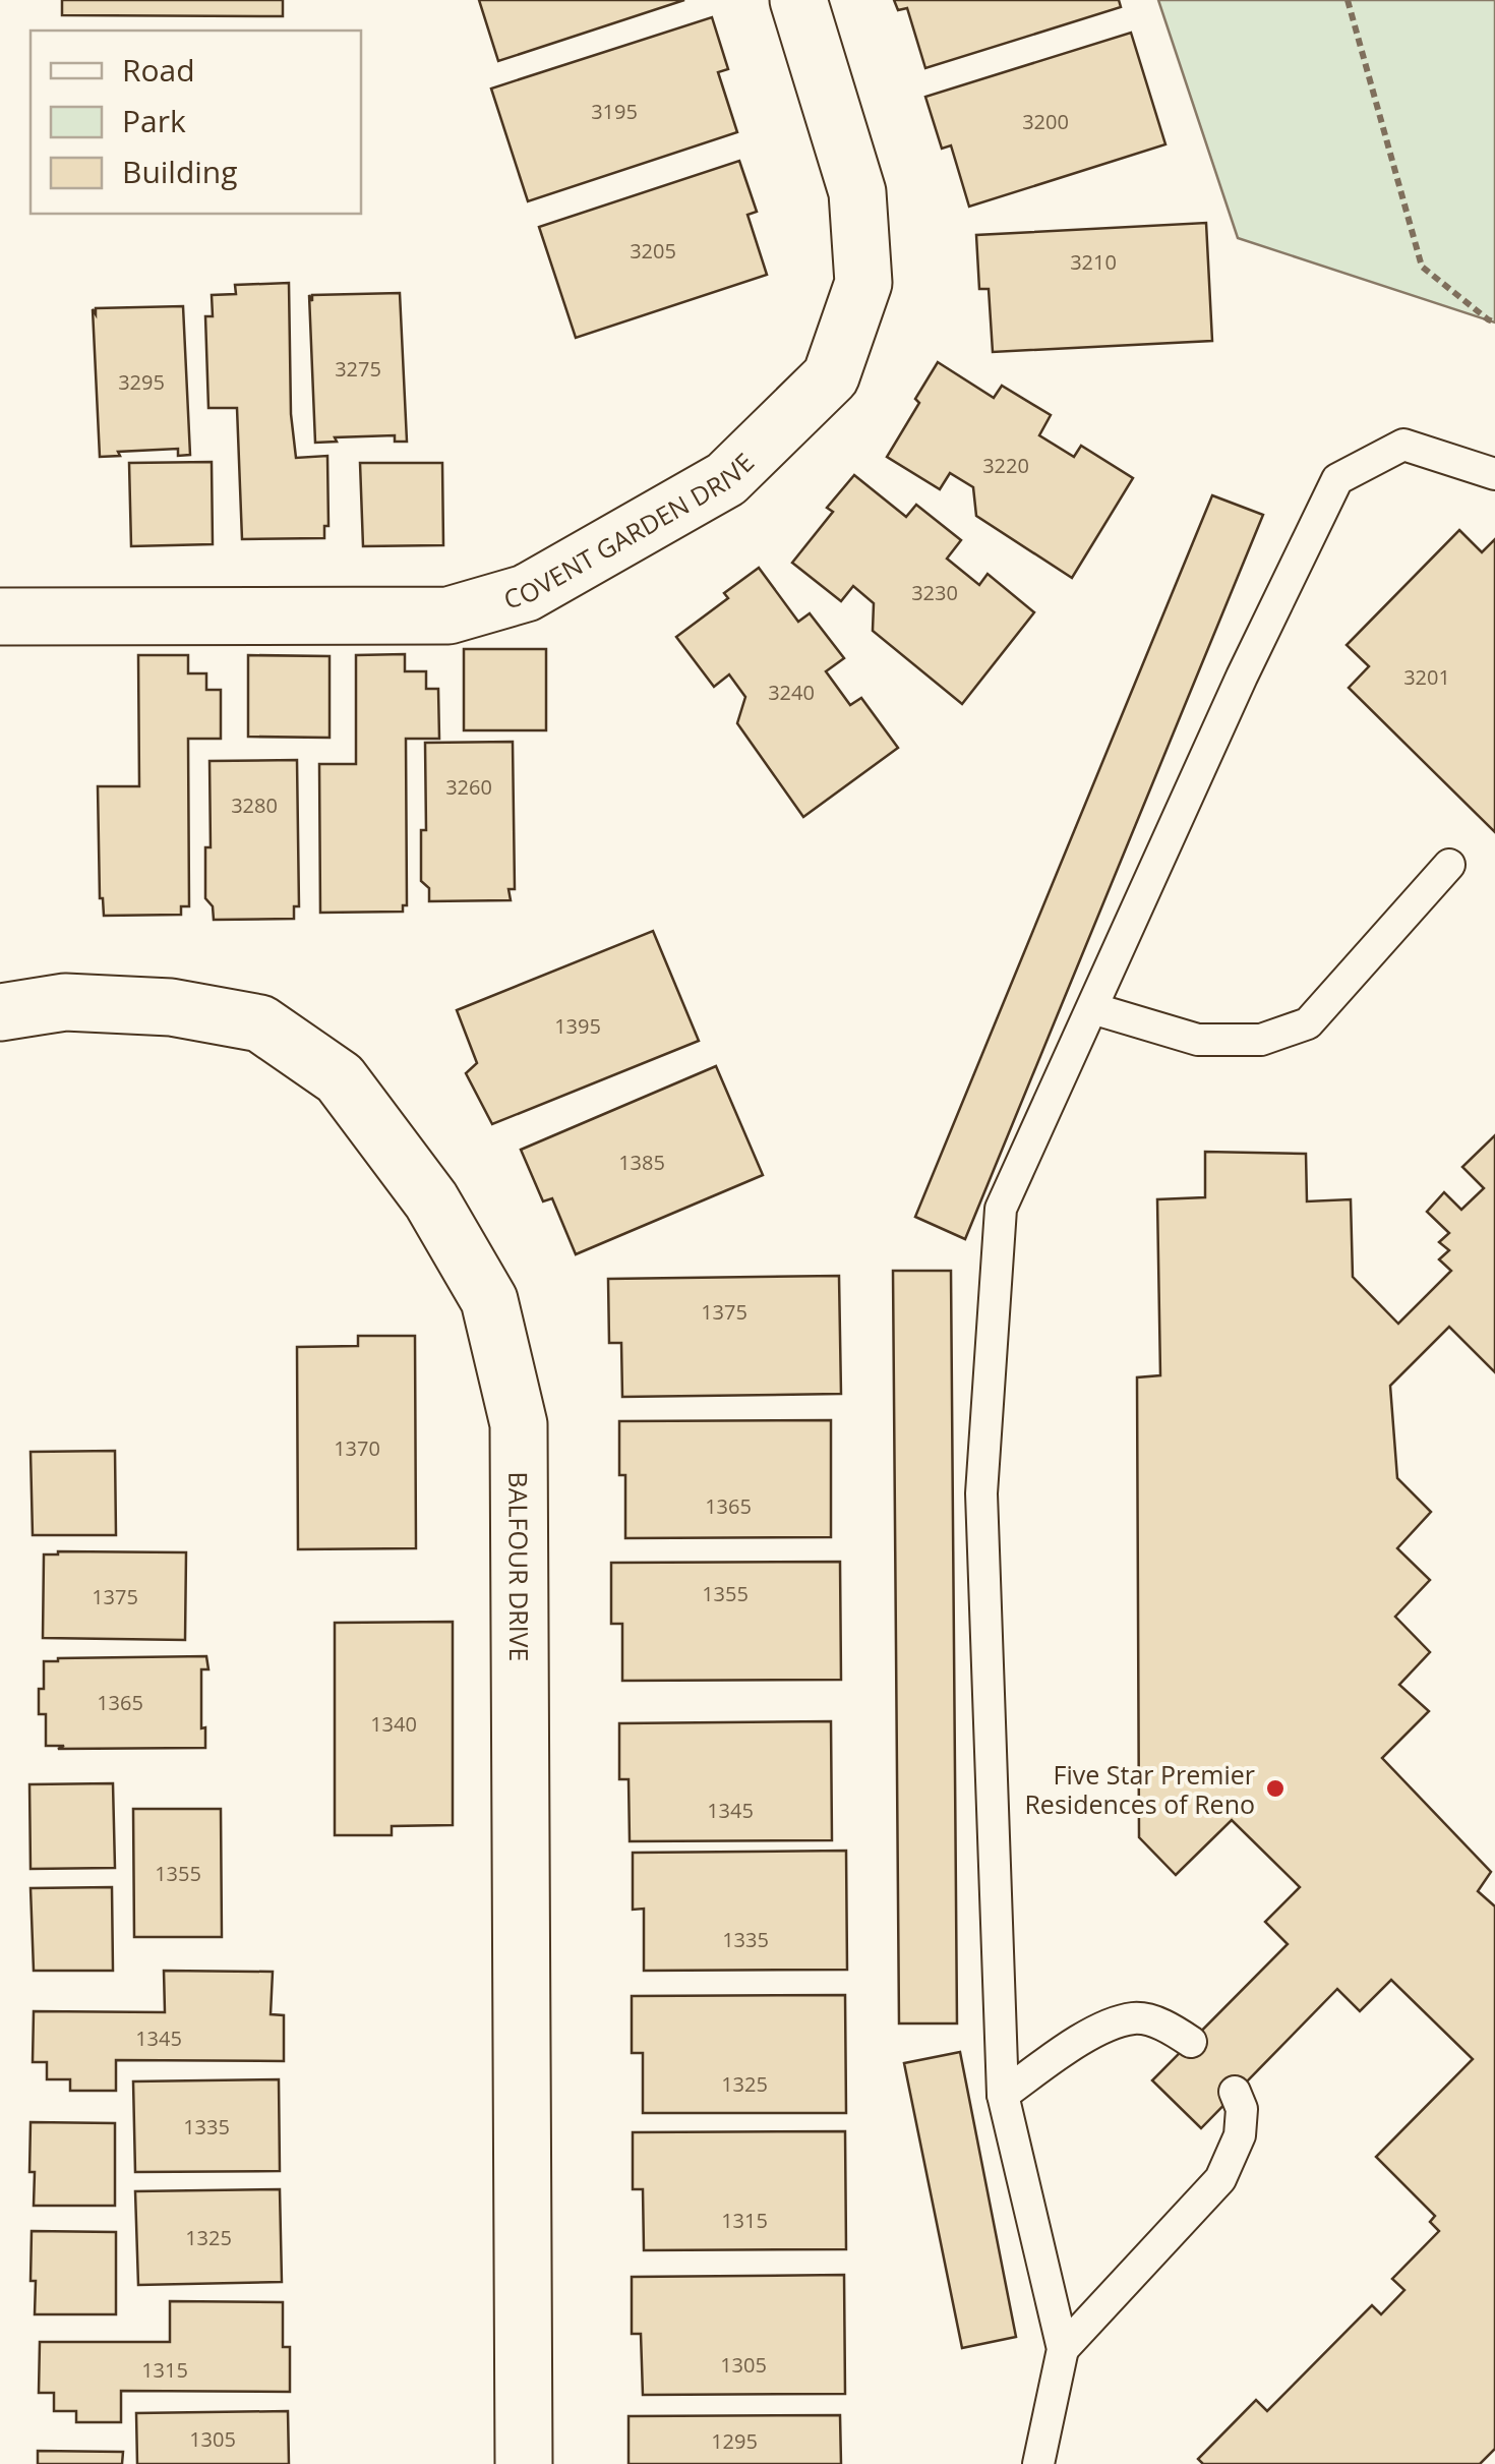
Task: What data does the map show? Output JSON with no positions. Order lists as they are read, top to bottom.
{
  "streets": {
    "street": ["COVENT GARDEN DRIVE", "BALFOUR DRIVE"]
  },
  "places": ["Five Star Premier Residences of Reno"],
  "house_numbers": [
    "3195",
    "3200",
    "3205",
    "3210",
    "3275",
    "3295",
    "3220",
    "3230",
    "3201",
    "3240",
    "3260",
    "3280",
    "1395",
    "1385",
    "1375",
    "1370",
    "1365",
    "1355",
    "1375",
    "1365",
    "1340",
    "1345",
    "1355",
    "1335",
    "1345",
    "1325",
    "1335",
    "1315",
    "1325",
    "1305",
    "1315",
    "1305",
    "1295"
  ],
  "legend": ["Road", "Park", "Building"]
}
